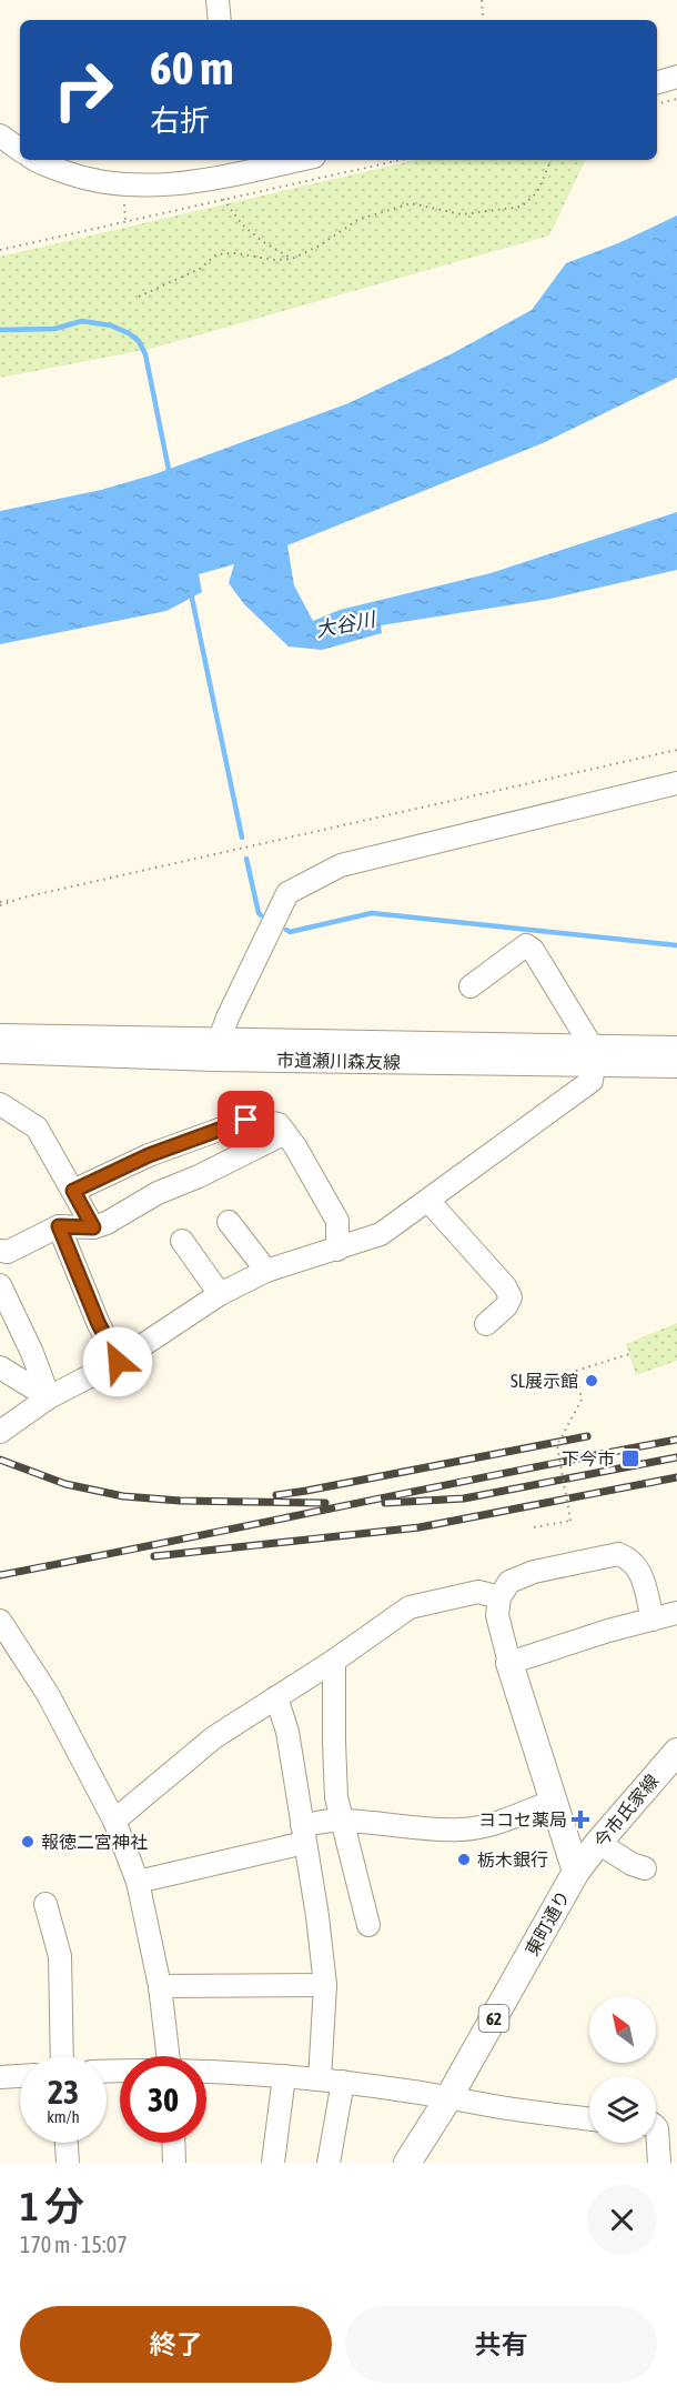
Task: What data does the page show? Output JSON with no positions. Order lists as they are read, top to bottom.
{
  "streets": {
    "main road": ["今市氏家線", "東町通り", "62"],
    "street": ["市道瀬川森友線"]
  },
  "crossings": [
    ["今市氏家線", "東町通り"]
  ],
  "water": ["大谷川"],
  "places": {
    "other": ["SL展示館", "報徳二宮神社", "栃木銀行"],
    "transit": ["下今市"],
    "health": ["ヨコセ薬局"]
  },
  "north": "top left",
  "page": {
    "turn": ["60 m", "右折"],
    "speed": "23 km/h",
    "limit": "30",
    "heading": ["1 分", "170 m · 15:07"],
    "buttons": ["終了", "共有"]
  }
}
